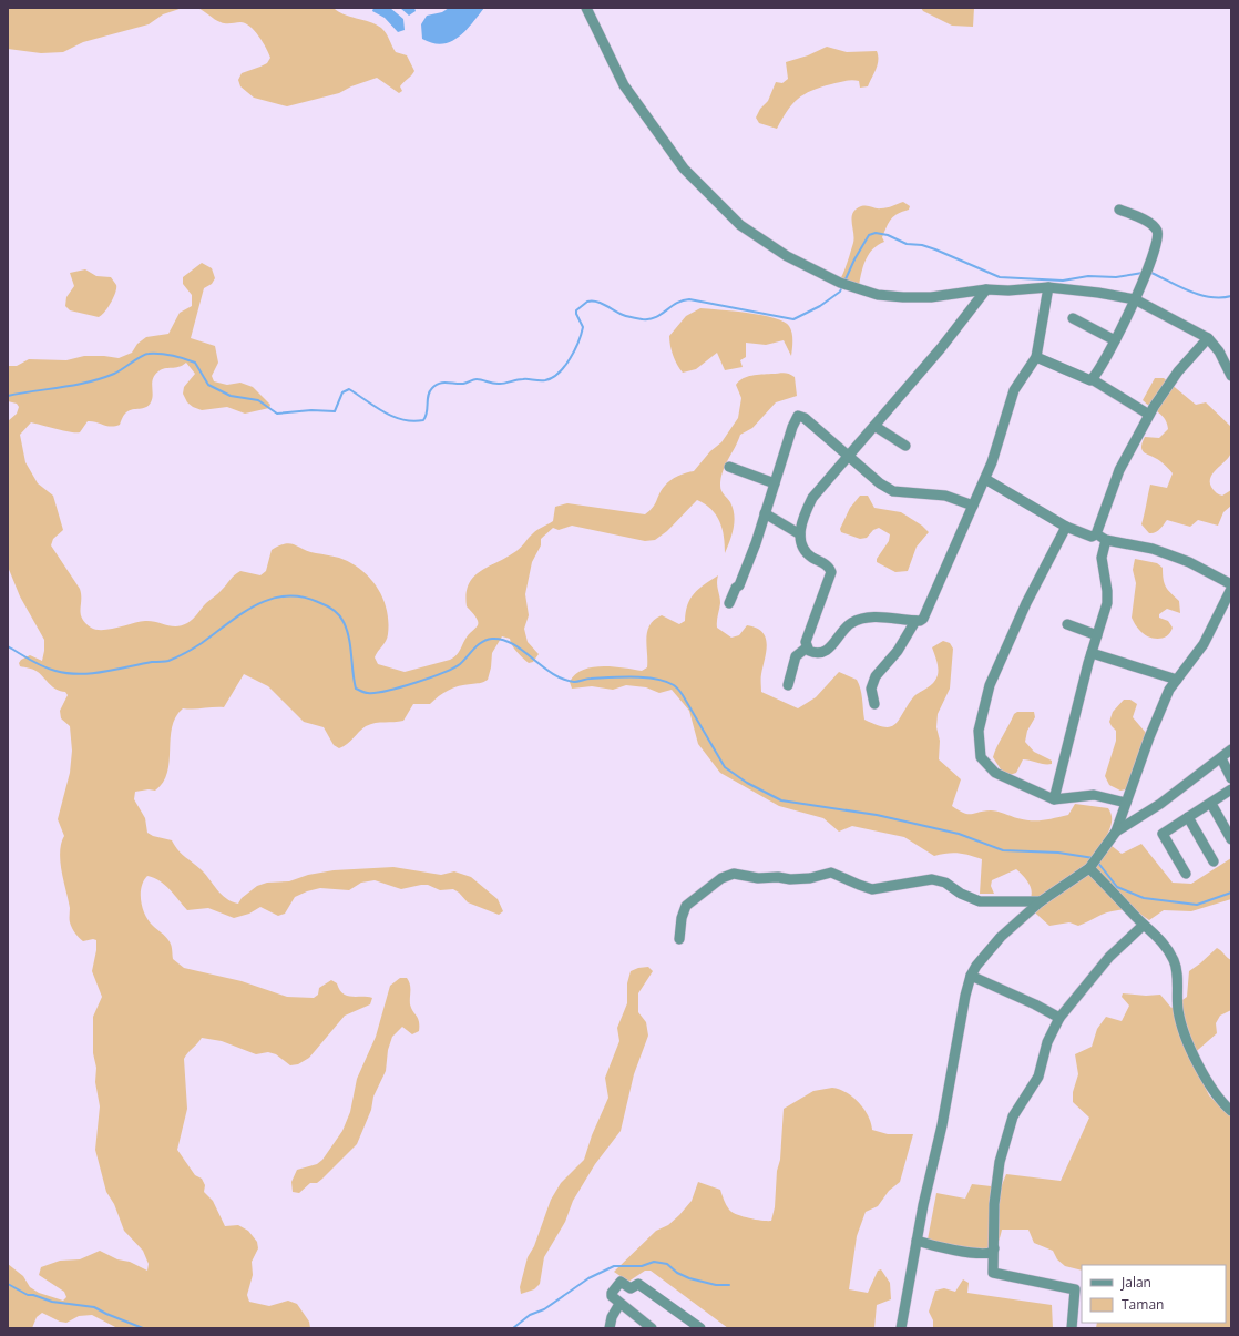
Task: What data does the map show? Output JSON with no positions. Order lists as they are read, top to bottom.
{
  "legend": ["Jalan", "Taman"]
}
